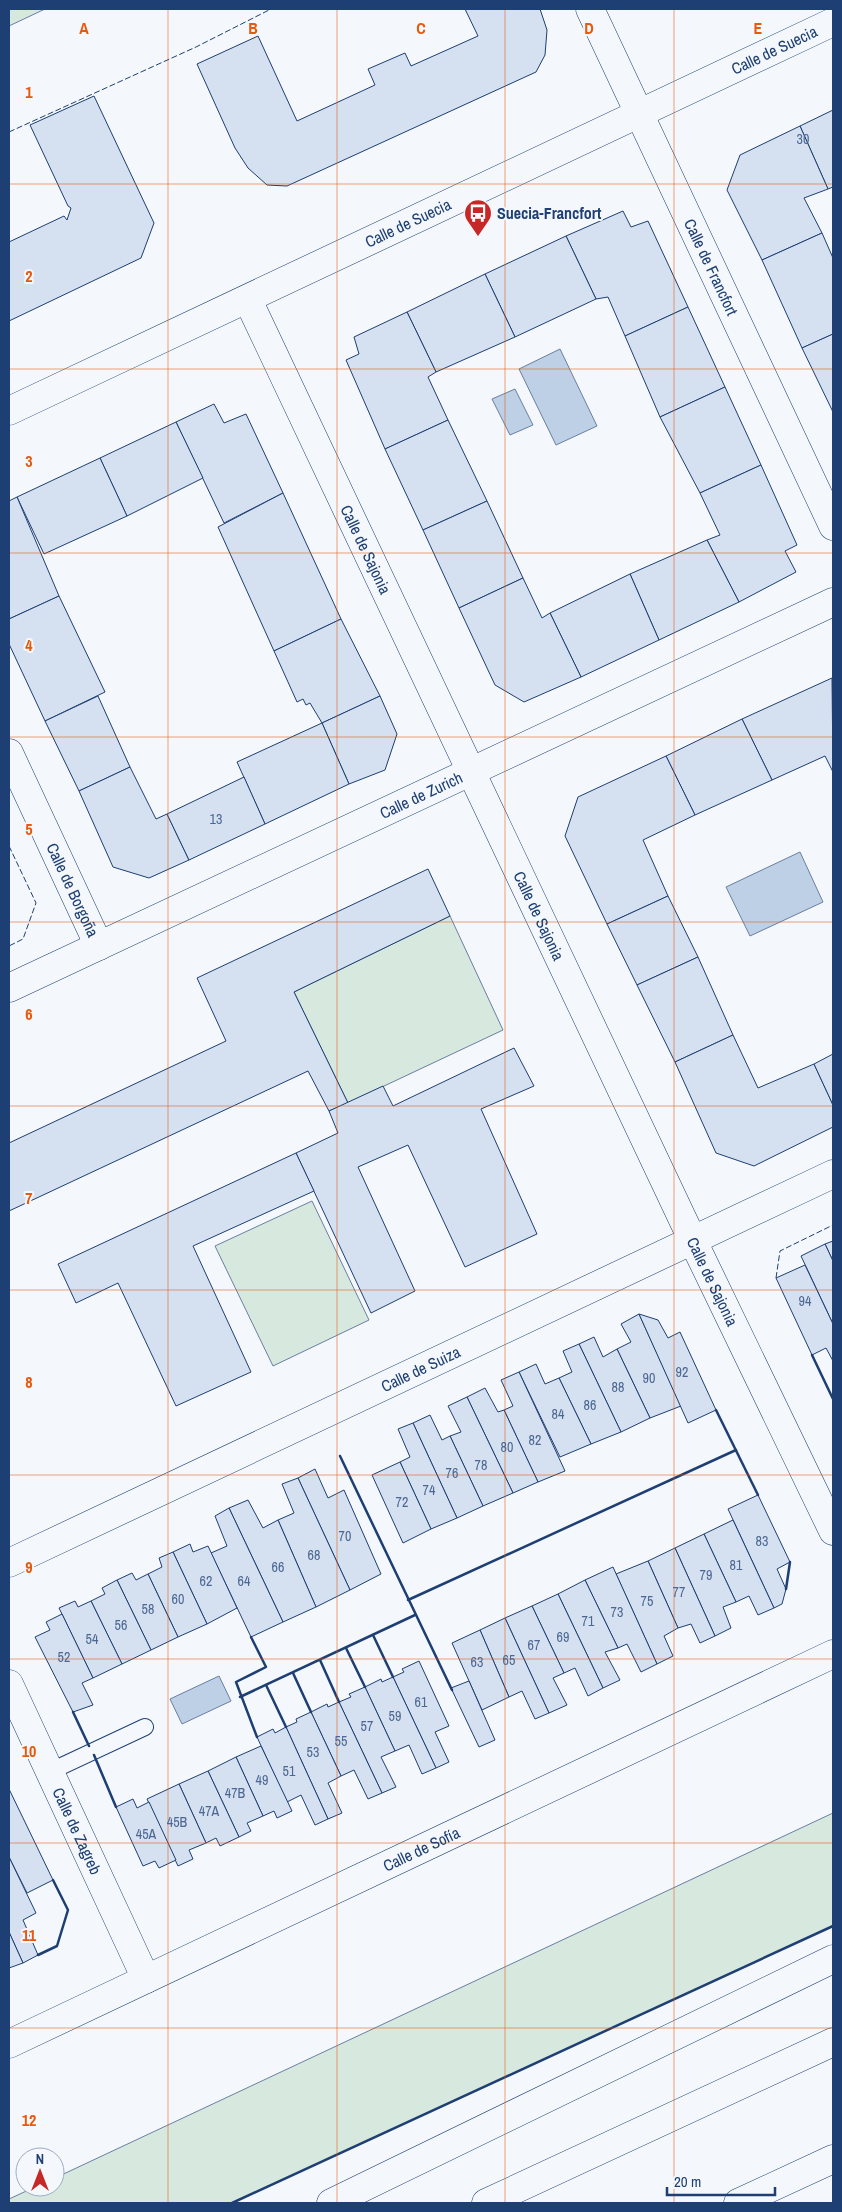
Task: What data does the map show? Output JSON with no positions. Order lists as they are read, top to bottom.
{
  "streets": {
    "main road": [
      "Calle de Suecia",
      "Calle de Francfort",
      "Calle de Sajonia",
      "Calle de Zurich",
      "Calle de Borgoña",
      "Calle de Suiza",
      "Calle de Zagreb",
      "Calle de Sofía"
    ]
  },
  "crossings": [
    ["Calle de Suecia", "Calle de Francfort"],
    ["Calle de Suecia", "Calle de Sajonia"],
    ["Calle de Sajonia", "Calle de Zurich"],
    ["Calle de Sajonia", "Calle de Suiza"],
    ["Calle de Zurich", "Calle de Borgoña"],
    ["Calle de Zagreb", "Calle de Sofía"]
  ],
  "places": {
    "bus stop": ["Suecia-Francfort"]
  },
  "house_numbers": [
    "30",
    "13",
    "94",
    "92",
    "90",
    "88",
    "86",
    "84",
    "82",
    "80",
    "78",
    "76",
    "74",
    "72",
    "70",
    "83",
    "68",
    "81",
    "66",
    "79",
    "62",
    "64",
    "77",
    "60",
    "75",
    "58",
    "73",
    "71",
    "56",
    "69",
    "54",
    "67",
    "52",
    "65",
    "63",
    "61",
    "59",
    "57",
    "55",
    "53",
    "51",
    "49",
    "47B",
    "47A",
    "45B",
    "45A"
  ],
  "scale_bar": "20 m",
  "north": "top",
  "grid": {
    "columns": [
      "A",
      "B",
      "C",
      "D",
      "E"
    ],
    "rows": [
      "1",
      "2",
      "3",
      "4",
      "5",
      "6",
      "7",
      "8",
      "9",
      "10",
      "11",
      "12"
    ]
  }
}
